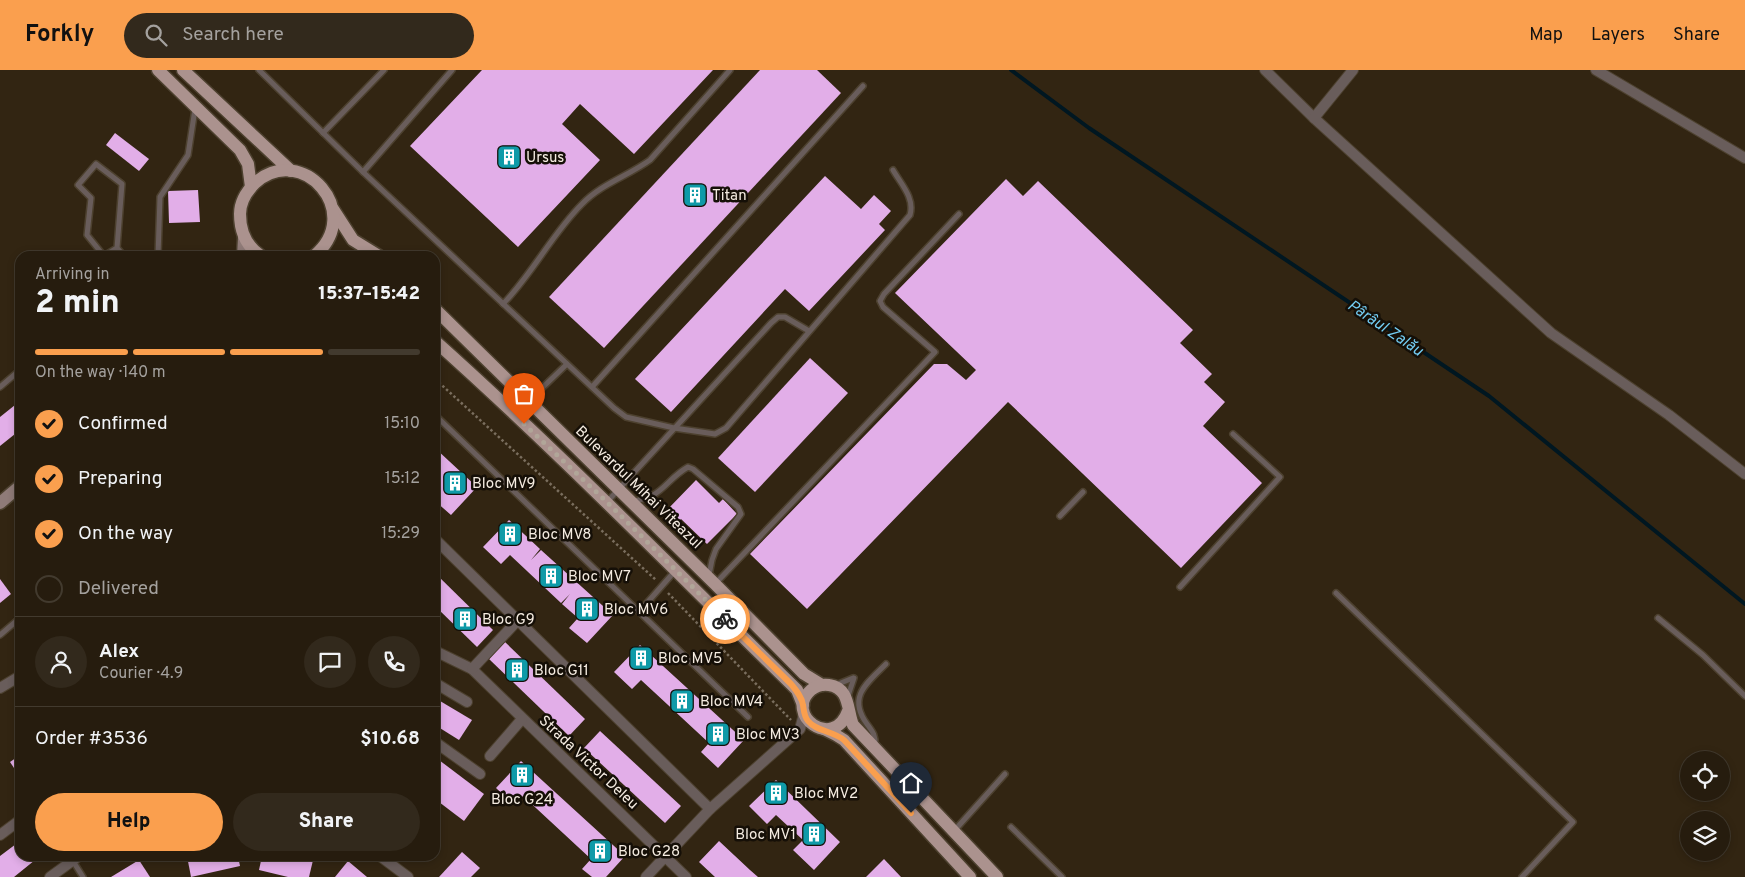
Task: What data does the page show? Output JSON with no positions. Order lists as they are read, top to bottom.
{
  "streets": {
    "main road": ["Bulevardul Mihai Viteazul"],
    "street": ["Strada Victor Deleu"]
  },
  "water": ["Pârâul Zalău"],
  "places": {
    "building": [
      "Ursus",
      "Titan",
      "Bloc MV9",
      "Bloc MV8",
      "Bloc MV7",
      "Bloc MV6",
      "Bloc G9",
      "Bloc MV5",
      "Bloc G11",
      "Bloc MV4",
      "Bloc MV3",
      "Bloc G24",
      "Bloc MV2",
      "Bloc MV1",
      "Bloc G28"
    ]
  },
  "page": {
    "header": "Forkly",
    "search": "Search here",
    "nav": ["Map", "Layers", "Share"],
    "heading": ["2 min", "Arriving in", "15:37–15:42"],
    "panel": [
      "Alex",
      "Courier · 4.9",
      "Order #3536",
      "$10.68"
    ],
    "bar": "On the way · 140 m",
    "list": [
      ["Confirmed", "15:10"],
      ["Preparing", "15:12"],
      ["On the way", "15:29"],
      "Delivered"
    ],
    "buttons": ["Help", "Share"]
  }
}
